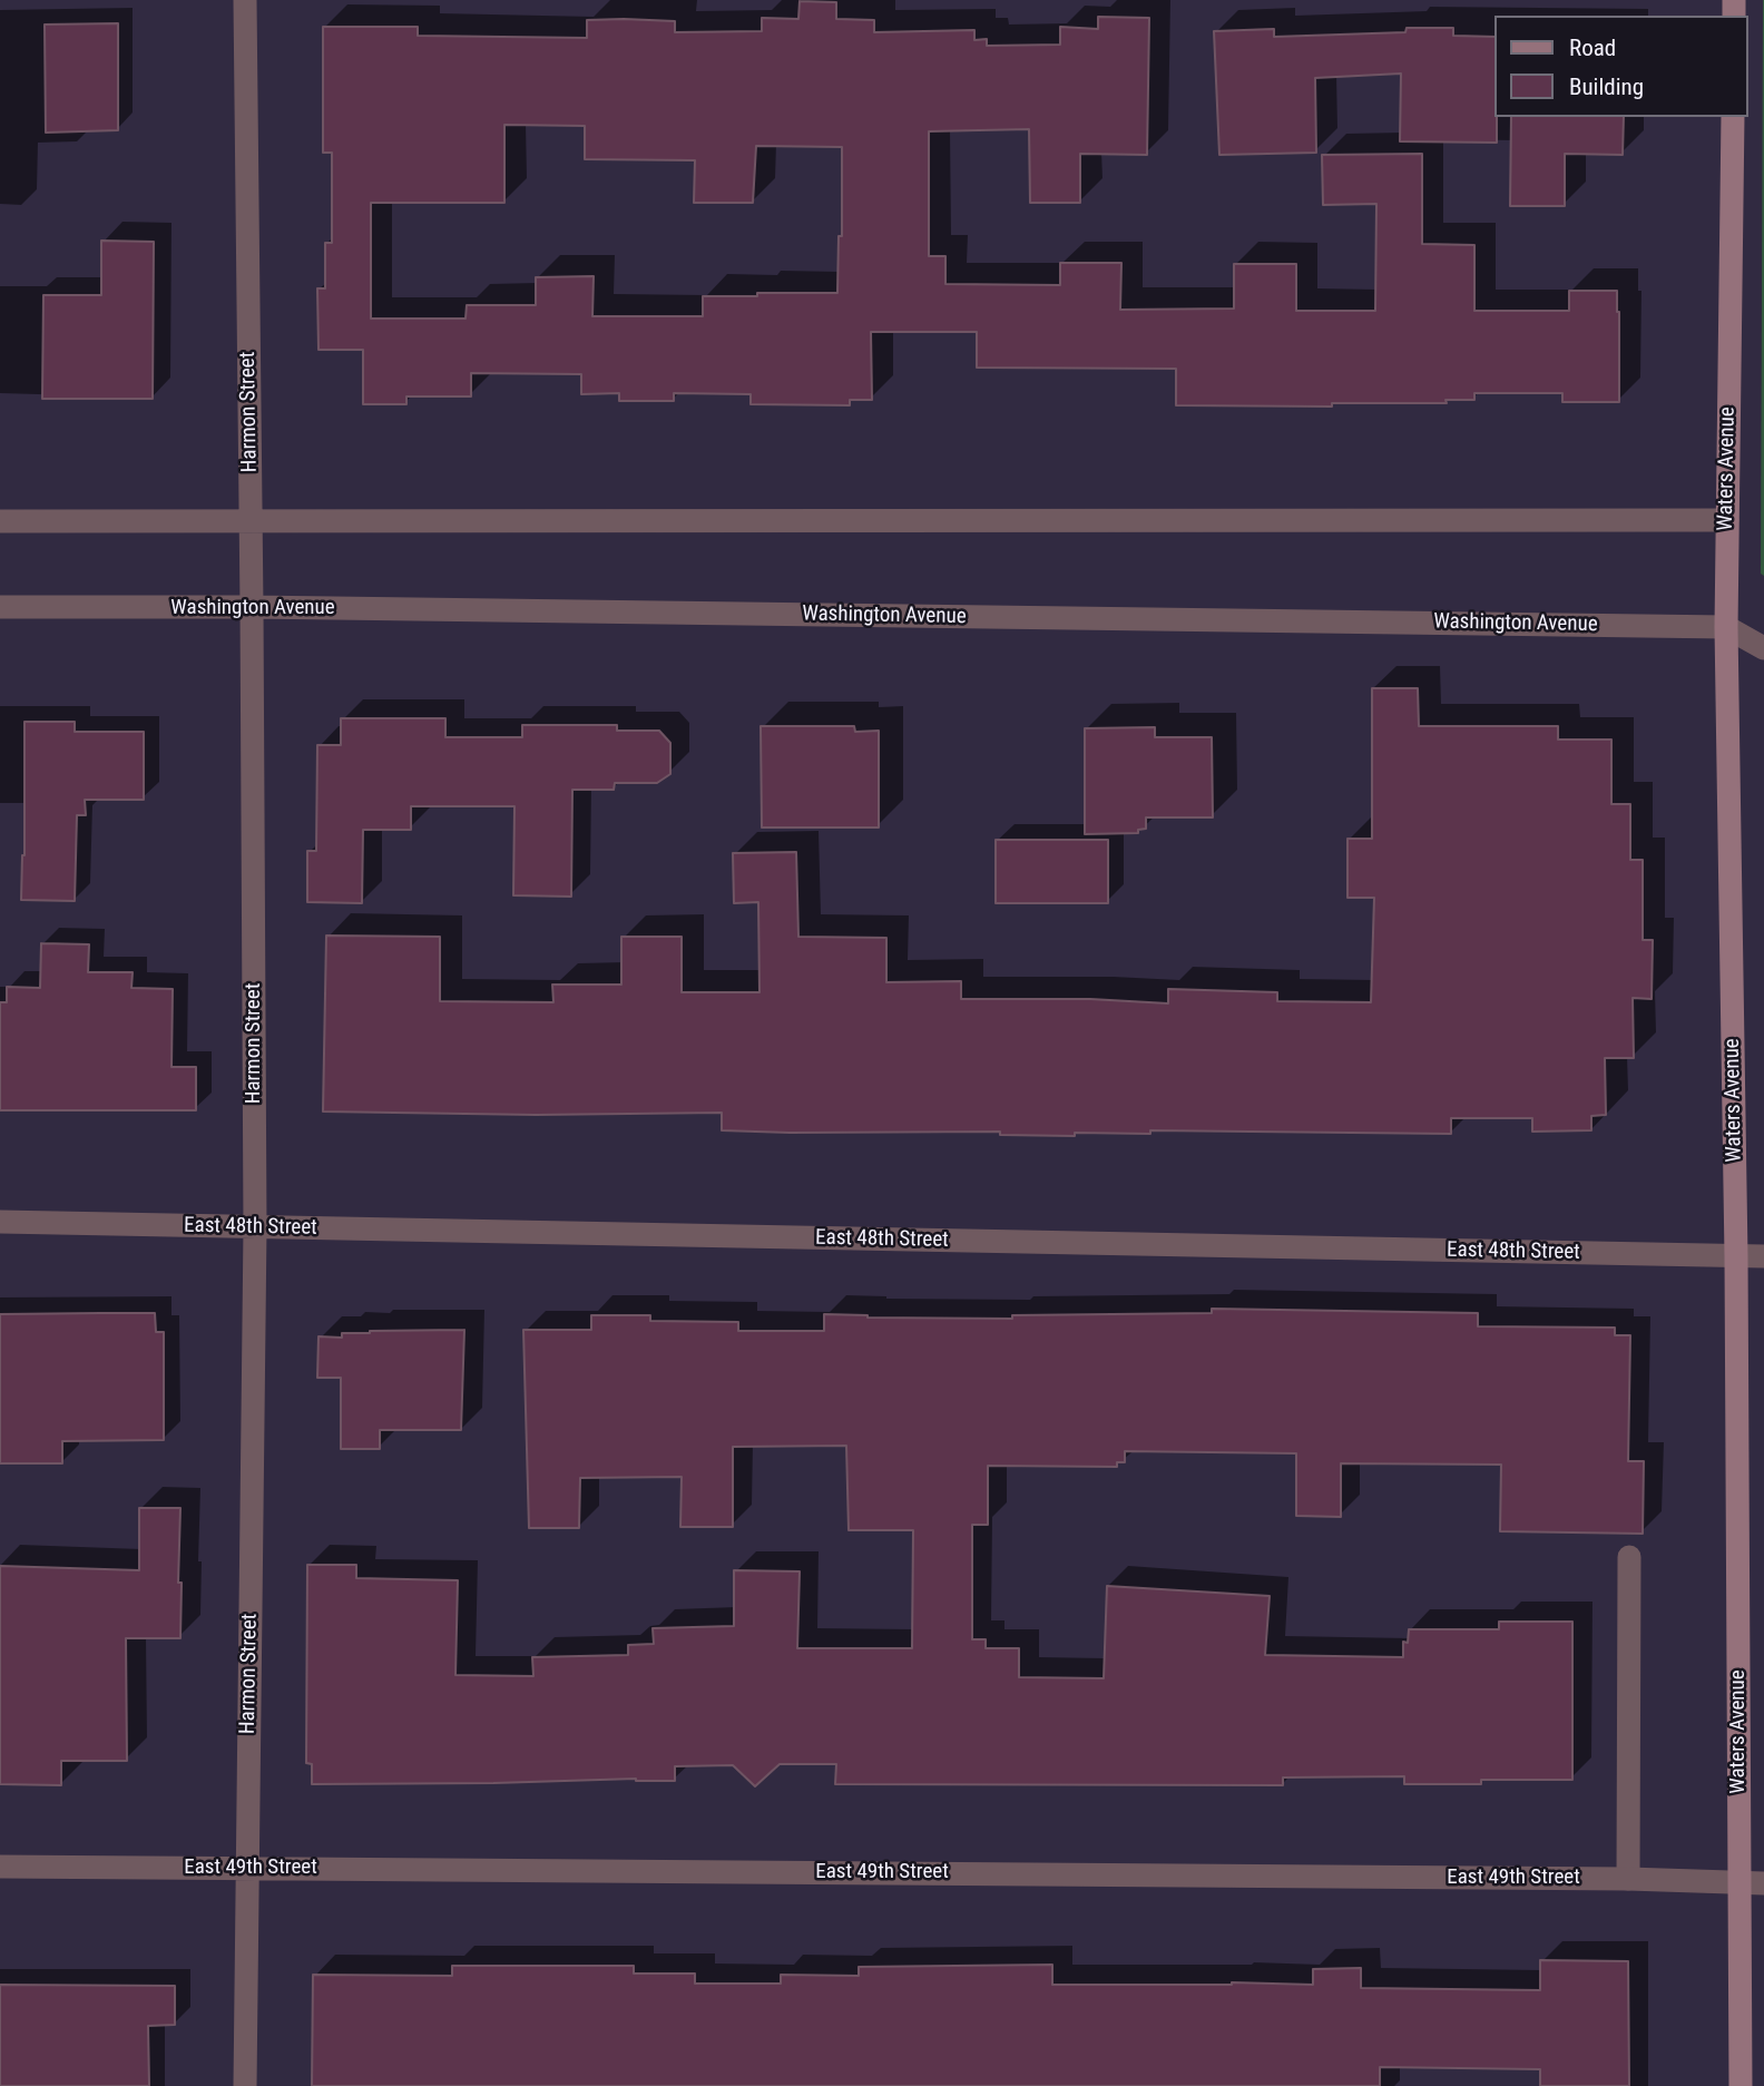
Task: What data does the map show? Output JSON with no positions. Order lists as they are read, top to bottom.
{
  "streets": {
    "main road": ["Waters Avenue"],
    "street": [
      "Harmon Street",
      "Washington Avenue",
      "East 48th Street",
      "East 49th Street"
    ]
  },
  "crossings": [
    ["Harmon Street", "Washington Avenue"],
    ["Harmon Street", "East 48th Street"],
    ["Harmon Street", "East 49th Street"],
    ["Waters Avenue", "Washington Avenue"],
    ["Waters Avenue", "East 48th Street"],
    ["Waters Avenue", "East 49th Street"]
  ],
  "legend": ["Road", "Building"]
}
